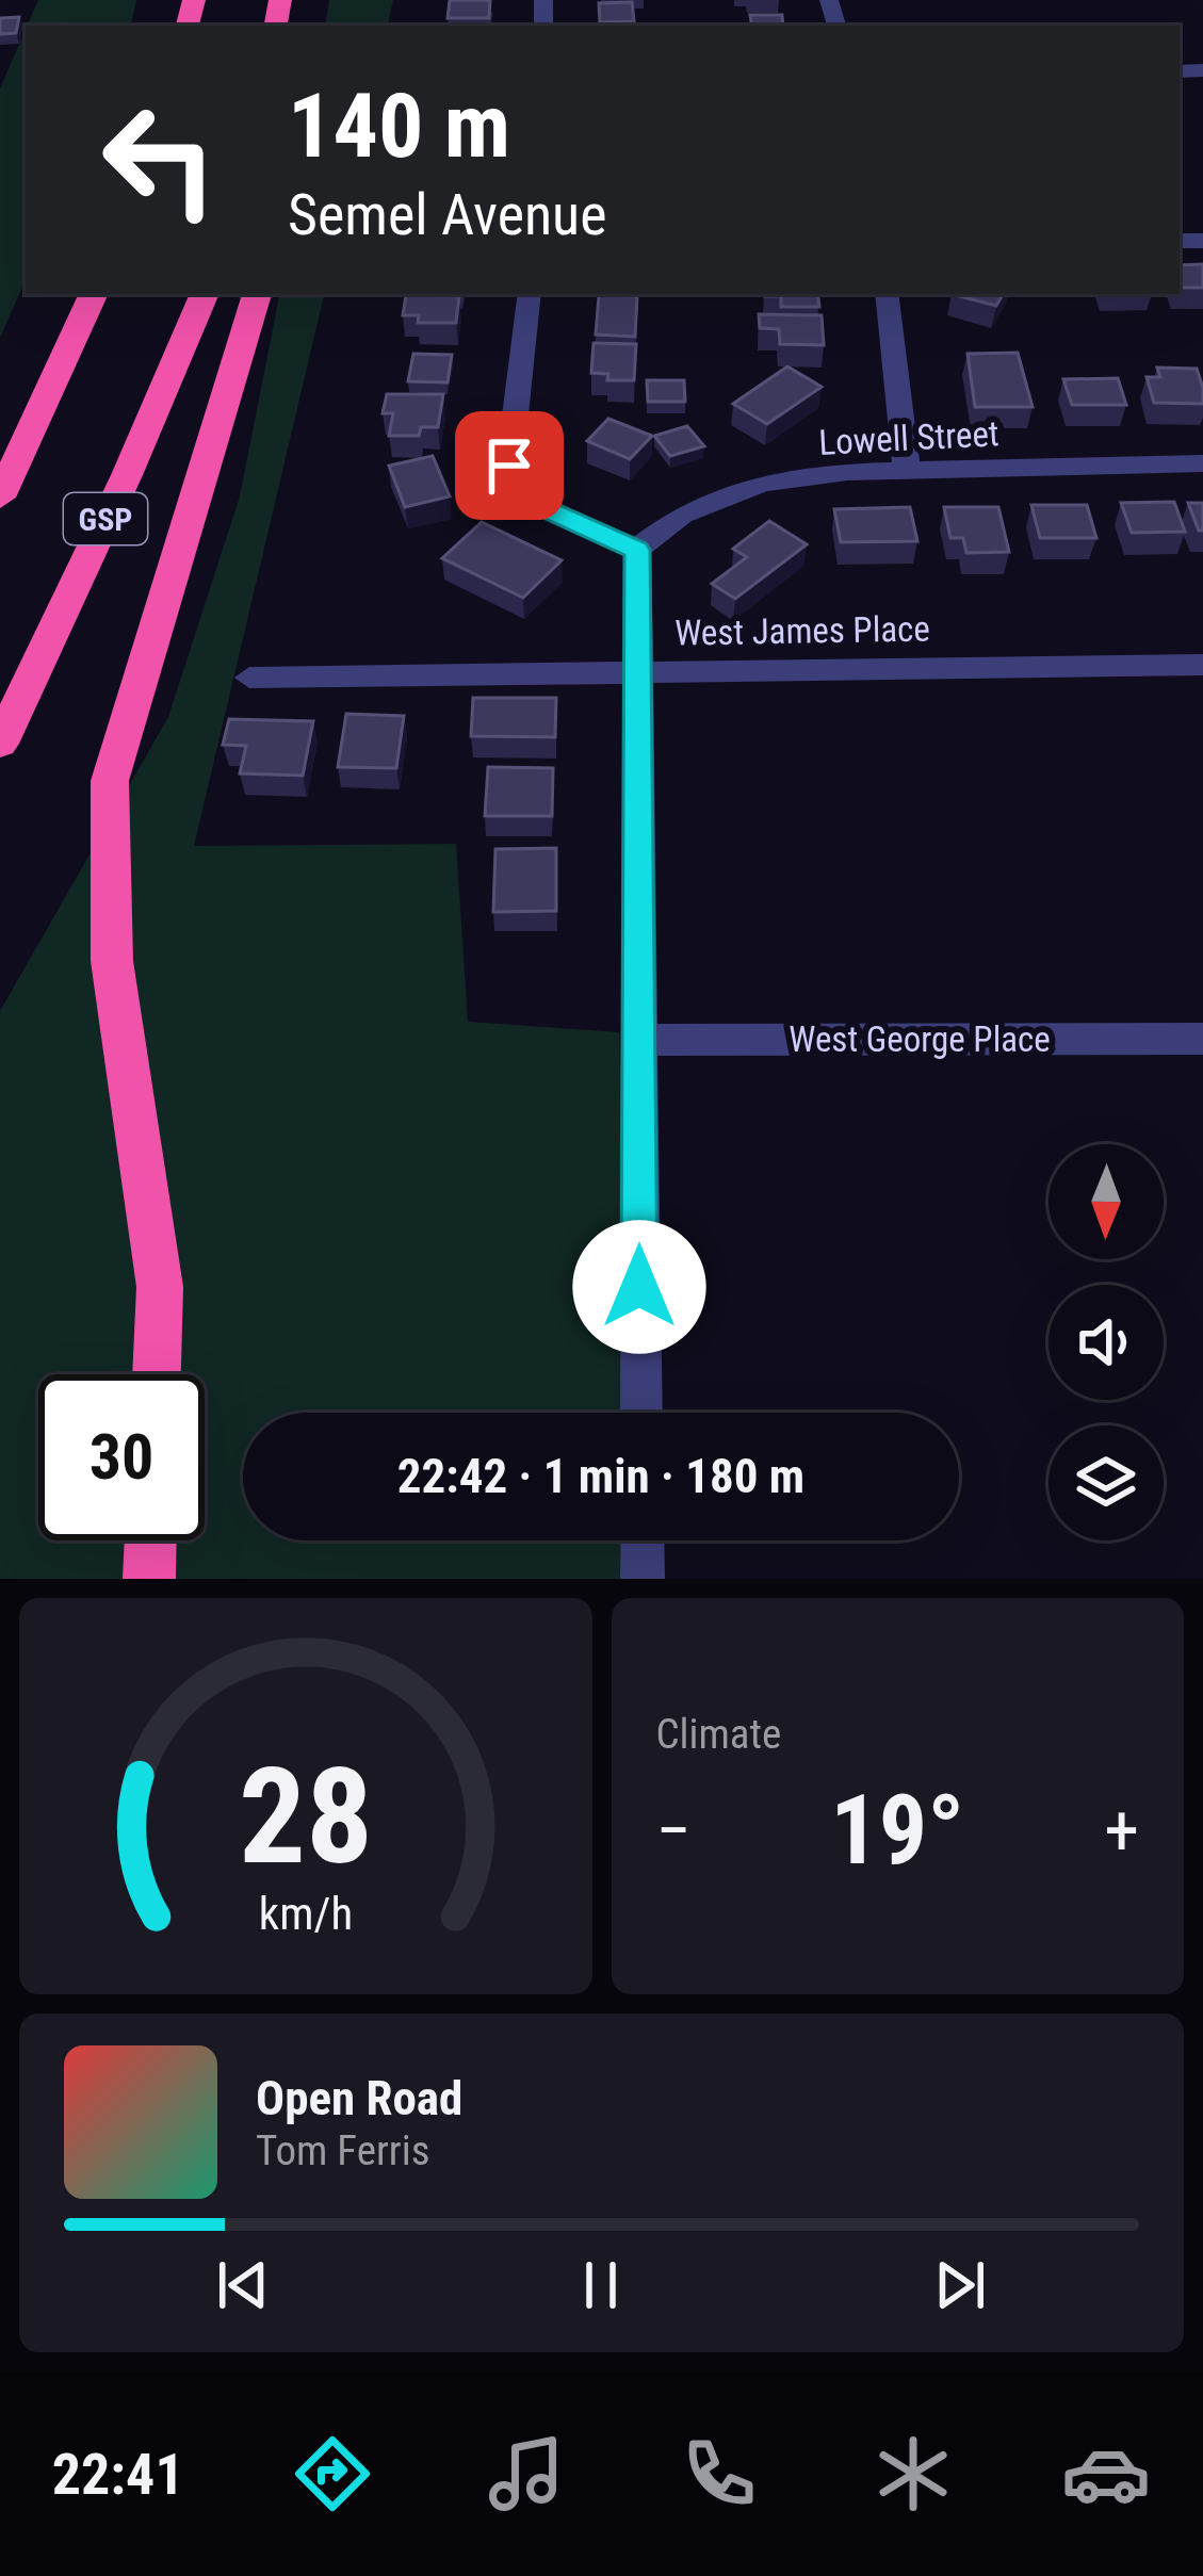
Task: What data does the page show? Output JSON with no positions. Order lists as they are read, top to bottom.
{
  "streets": {
    "highway": ["GSP"],
    "street": ["Lowell Street", "West James Place", "West George Place"]
  },
  "north": "bottom",
  "page": {
    "turn": ["140 m", "Semel Avenue"],
    "limit": "30",
    "trip": "22:42 · 1 min · 180 m",
    "tile": "Climate",
    "heat": ["−", "19°", "+"],
    "song": ["Open Road", "Tom Ferris"],
    "tabs": "22:41",
    "gauge": ["28", "km/h"]
  }
}
